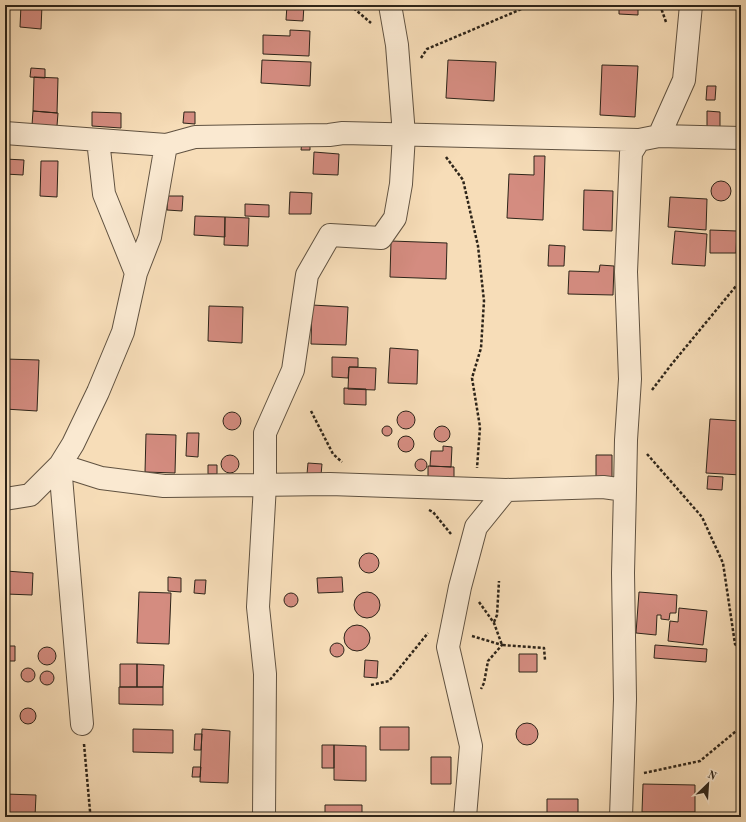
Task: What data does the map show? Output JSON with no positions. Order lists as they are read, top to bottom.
{
  "north": "top right"
}
